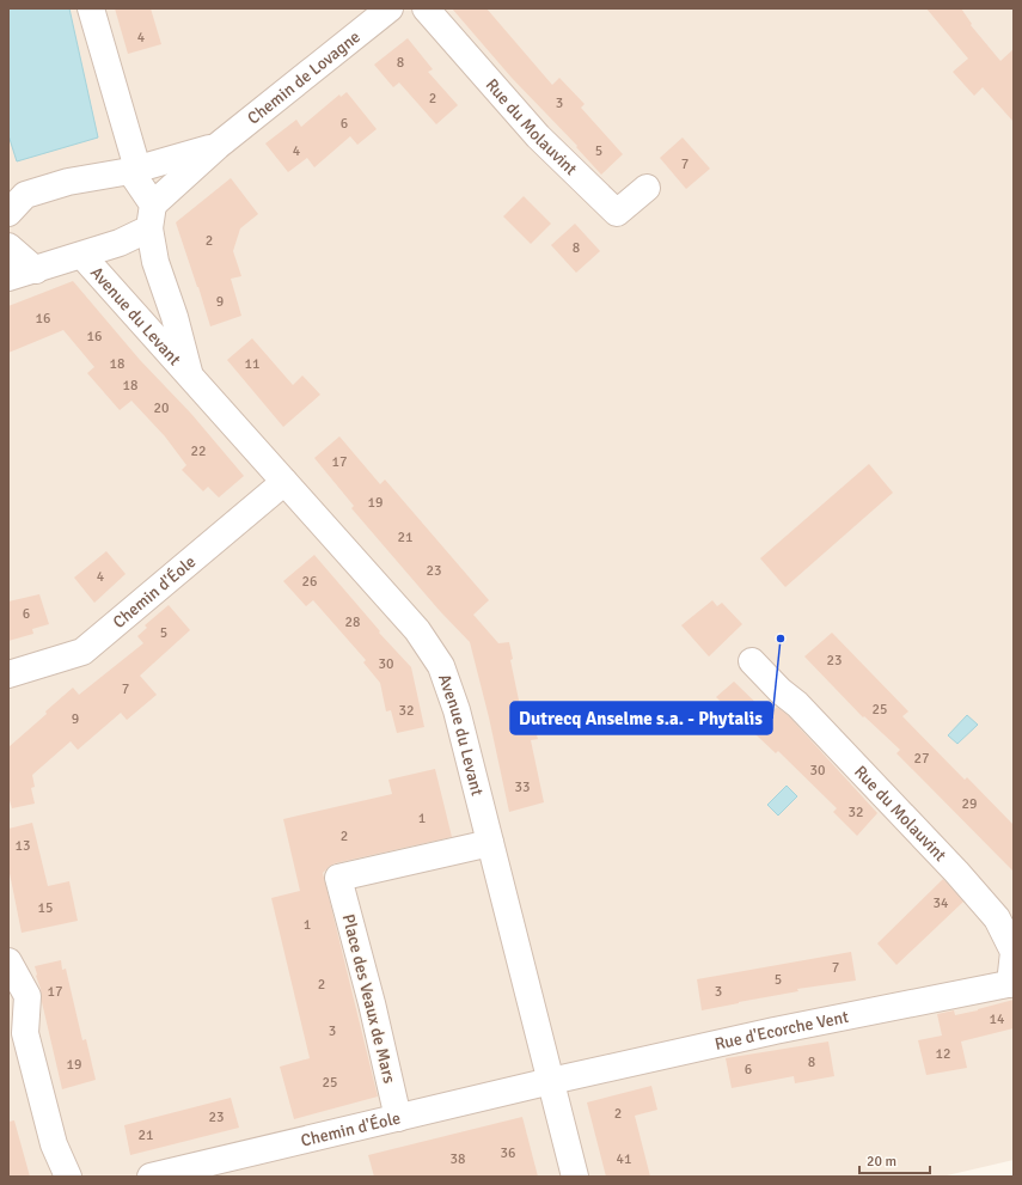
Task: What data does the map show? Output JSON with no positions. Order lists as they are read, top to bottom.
{
  "streets": {
    "street": [
      "Chemin de Lovagne",
      "Rue du Molauvint",
      "Avenue du Levant",
      "Chemin d'Éole",
      "Place des Veaux de Mars",
      "Rue d'Ecorche Vent"
    ]
  },
  "crossings": [
    ["Chemin de Lovagne", "Avenue du Levant"],
    ["Rue du Molauvint", "Rue d'Ecorche Vent"],
    ["Avenue du Levant", "Chemin d'Éole"],
    ["Avenue du Levant", "Place des Veaux de Mars"],
    ["Avenue du Levant", "Rue d'Ecorche Vent"],
    ["Chemin d'Éole", "Place des Veaux de Mars"],
    ["Chemin d'Éole", "Rue d'Ecorche Vent"]
  ],
  "places": ["Dutrecq Anselme s.a. - Phytalis"],
  "house_numbers": [
    "4",
    "8",
    "2",
    "3",
    "6",
    "4",
    "5",
    "7",
    "2",
    "8",
    "9",
    "16",
    "16",
    "18",
    "11",
    "18",
    "20",
    "22",
    "17",
    "19",
    "21",
    "23",
    "4",
    "26",
    "6",
    "28",
    "5",
    "23",
    "30",
    "7",
    "25",
    "32",
    "9",
    "27",
    "30",
    "33",
    "29",
    "32",
    "1",
    "2",
    "13",
    "34",
    "15",
    "1",
    "7",
    "5",
    "2",
    "17",
    "3",
    "14",
    "3",
    "12",
    "8",
    "19",
    "6",
    "25",
    "2",
    "23",
    "21",
    "36",
    "38",
    "41"
  ],
  "scale_bar": "20 m"
}
